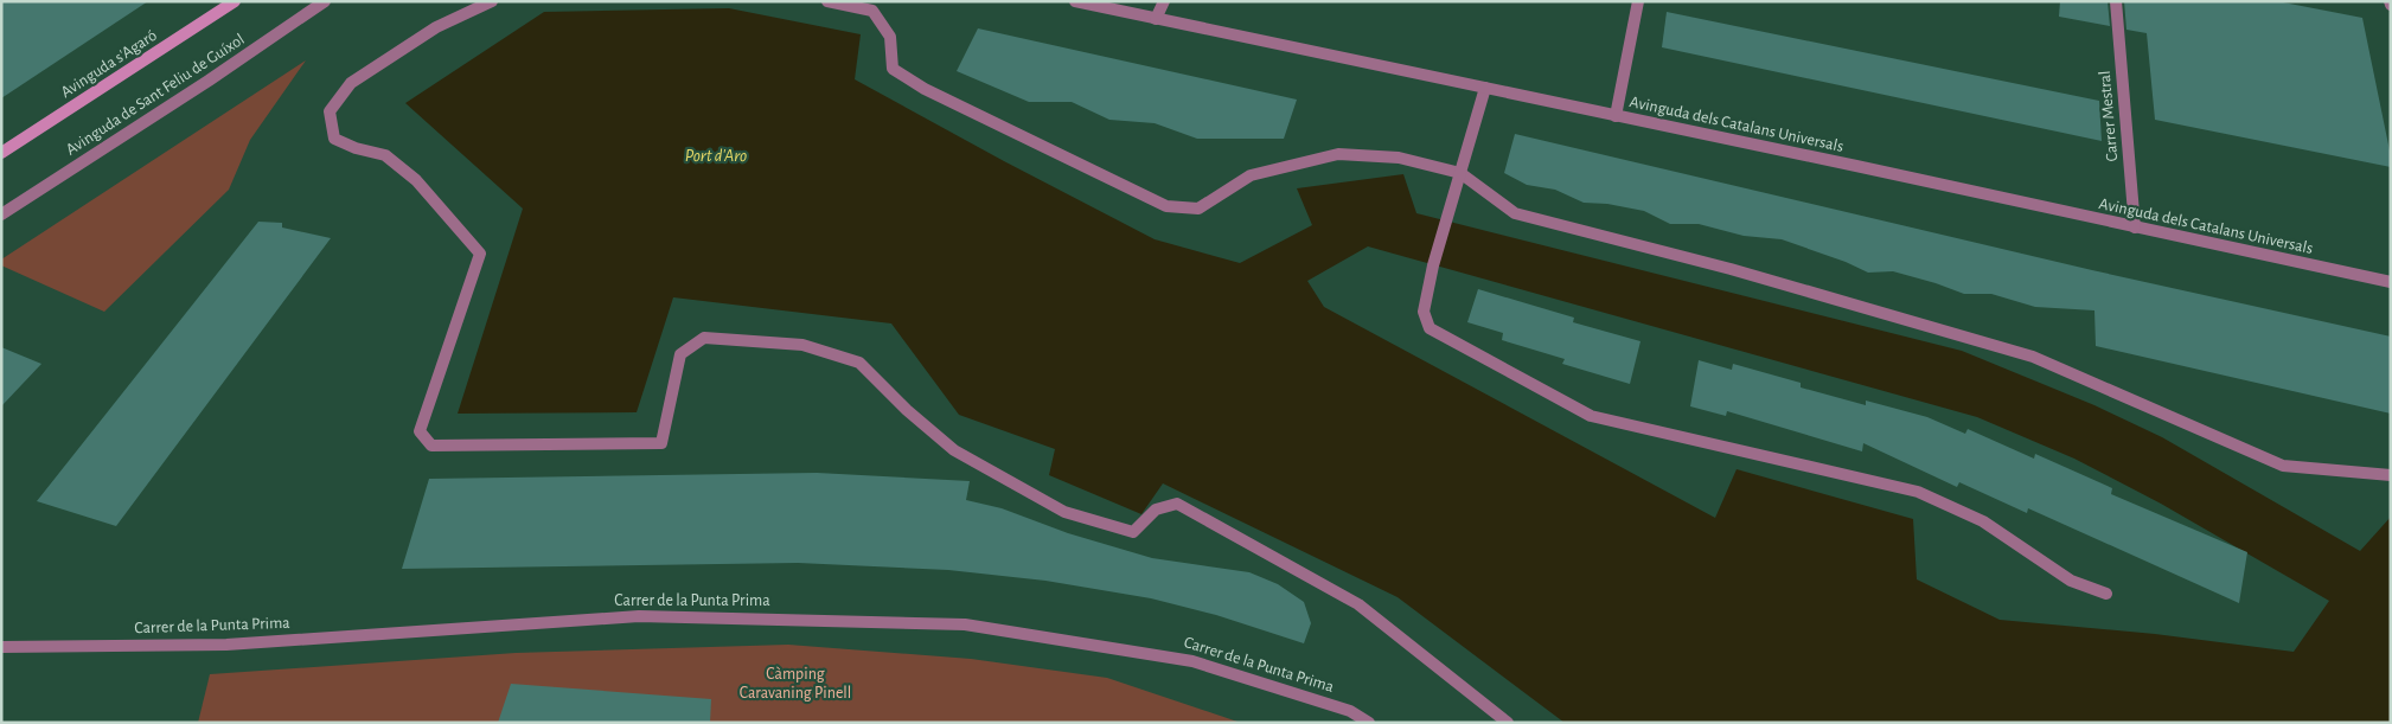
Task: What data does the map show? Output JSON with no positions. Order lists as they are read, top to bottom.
{
  "streets": {
    "main road": ["Avinguda s'Agaró"],
    "street": [
      "Avinguda de Sant Feliu de Guíxol",
      "Carrer Mestral",
      "Avinguda dels Catalans Universals",
      "Carrer de la Punta Prima"
    ]
  },
  "crossings": [
    ["Carrer Mestral", "Avinguda dels Catalans Universals"]
  ],
  "water": ["Port d'Aro"],
  "parks": ["Càmping Caravaning Pinell"]
}
